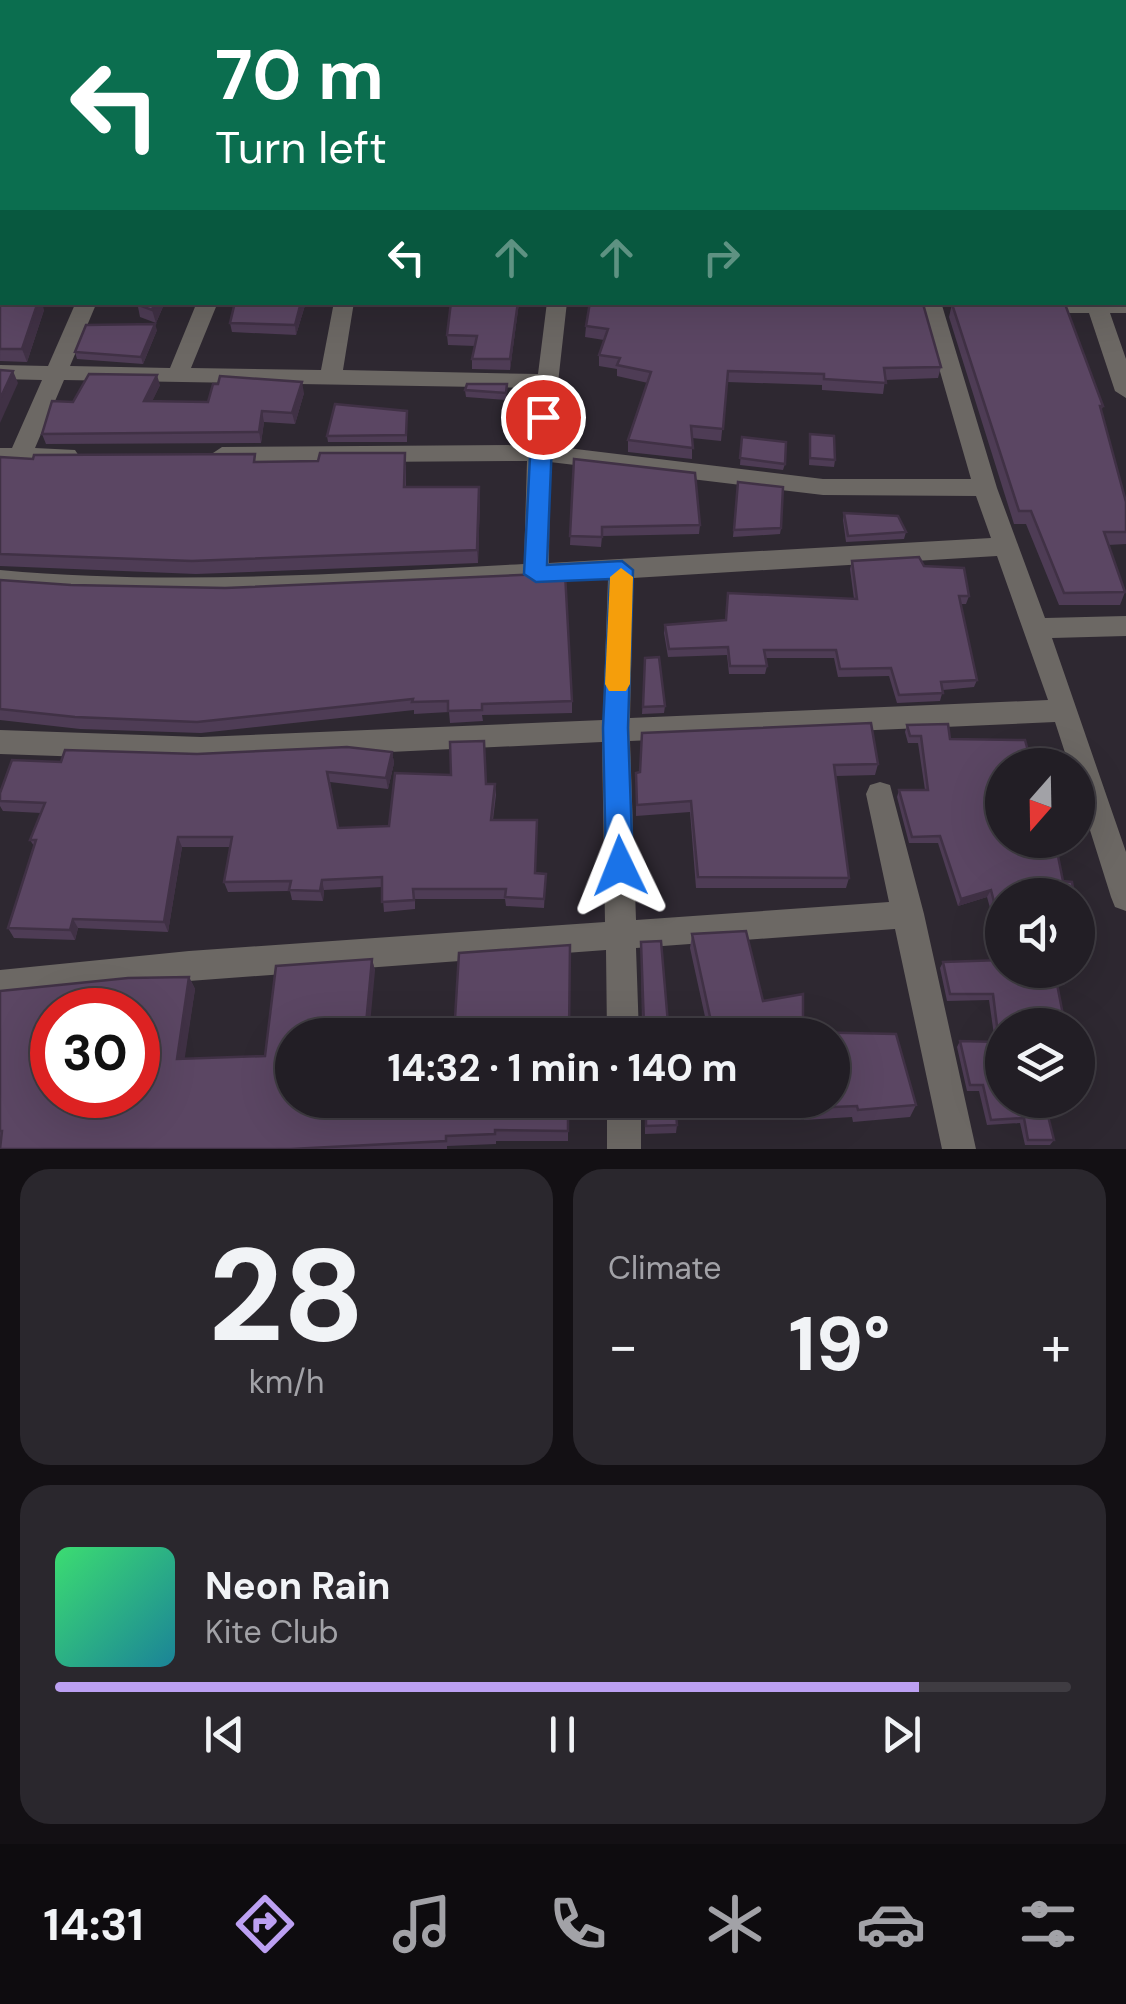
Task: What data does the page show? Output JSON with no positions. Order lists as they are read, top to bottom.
{
  "north": "bottom",
  "page": {
    "turn": ["70 m", "Turn left"],
    "limit": "30",
    "trip": "14:32 · 1 min · 140 m",
    "tile": [
      ["28", "km/h"],
      "Climate"
    ],
    "heat": ["−", "19°", "+"],
    "song": ["Neon Rain", "Kite Club"],
    "tabs": "14:31"
  }
}
